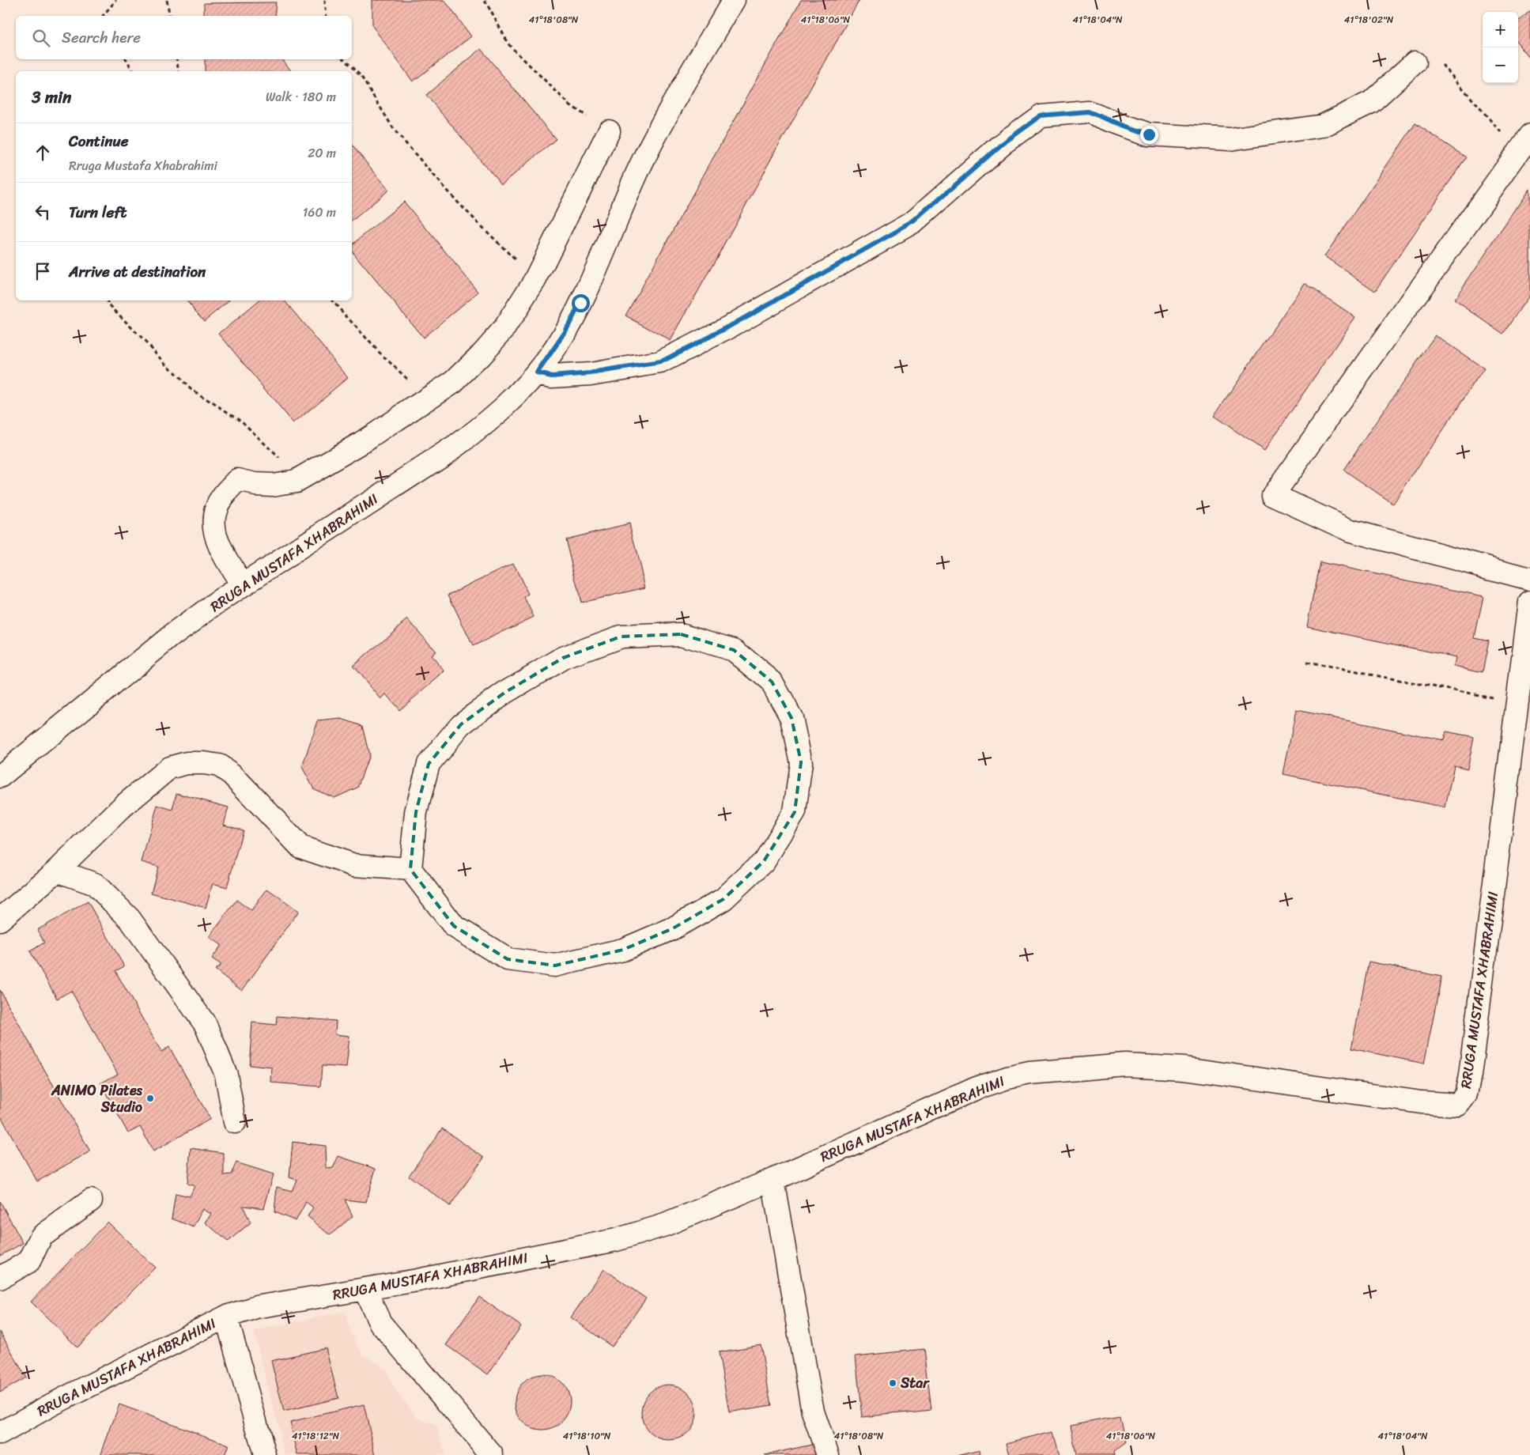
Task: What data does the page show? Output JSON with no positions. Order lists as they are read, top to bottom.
{
  "streets": {
    "street": ["RRUGA MUSTAFA XHABRAHIMI"]
  },
  "places": ["ANIMO Pilates Studio", "Star"],
  "page": {
    "map_buttons": ["+", "−"],
    "search": "Search here",
    "heading": ["3 min", "Walk · 180 m"],
    "list": [
      ["Continue", "Rruga Mustafa Xhabrahimi", "20 m"],
      ["Turn left", "160 m"],
      "Arrive at destination"
    ]
  },
  "coordinates": [
    "41°18'08\"N",
    "41°18'06\"N",
    "41°18'04\"N",
    "41°18'02\"N",
    "41°18'12\"N",
    "41°18'10\"N"
  ]
}
